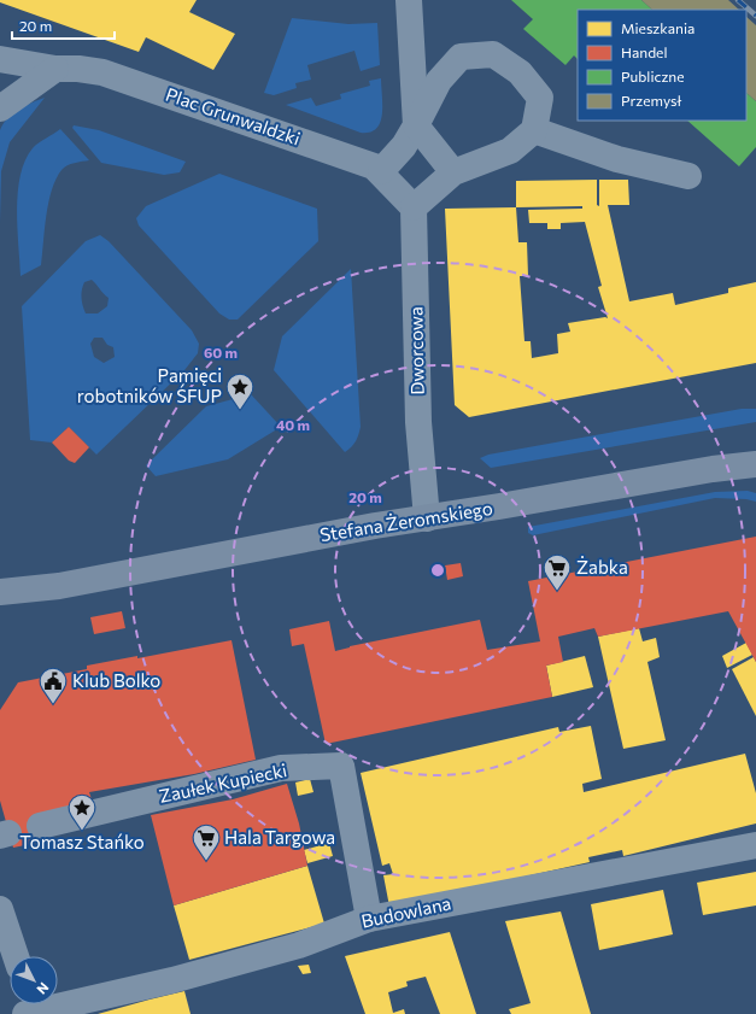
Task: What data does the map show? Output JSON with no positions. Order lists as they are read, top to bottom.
{
  "streets": {
    "street": [
      "Plac Grunwaldzki",
      "Dworcowa",
      "Stefana Żeromskiego",
      "Zaułek Kupiecki",
      "Budowlana"
    ]
  },
  "crossings": [
    ["Plac Grunwaldzki", "Dworcowa"],
    ["Dworcowa", "Stefana Żeromskiego"],
    ["Zaułek Kupiecki", "Budowlana"]
  ],
  "places": {
    "place": ["Pamięci robotników ŚFUP", "Tomasz Stańko"],
    "supermarket": ["Żabka", "Hala Targowa"],
    "public building": ["Klub Bolko"]
  },
  "legend": [
    "Mieszkania",
    "Handel",
    "Publiczne",
    "Przemysł"
  ],
  "scale_bar": "20 m",
  "north": "bottom right",
  "rings": ["60 m", "40 m", "20 m"]
}
